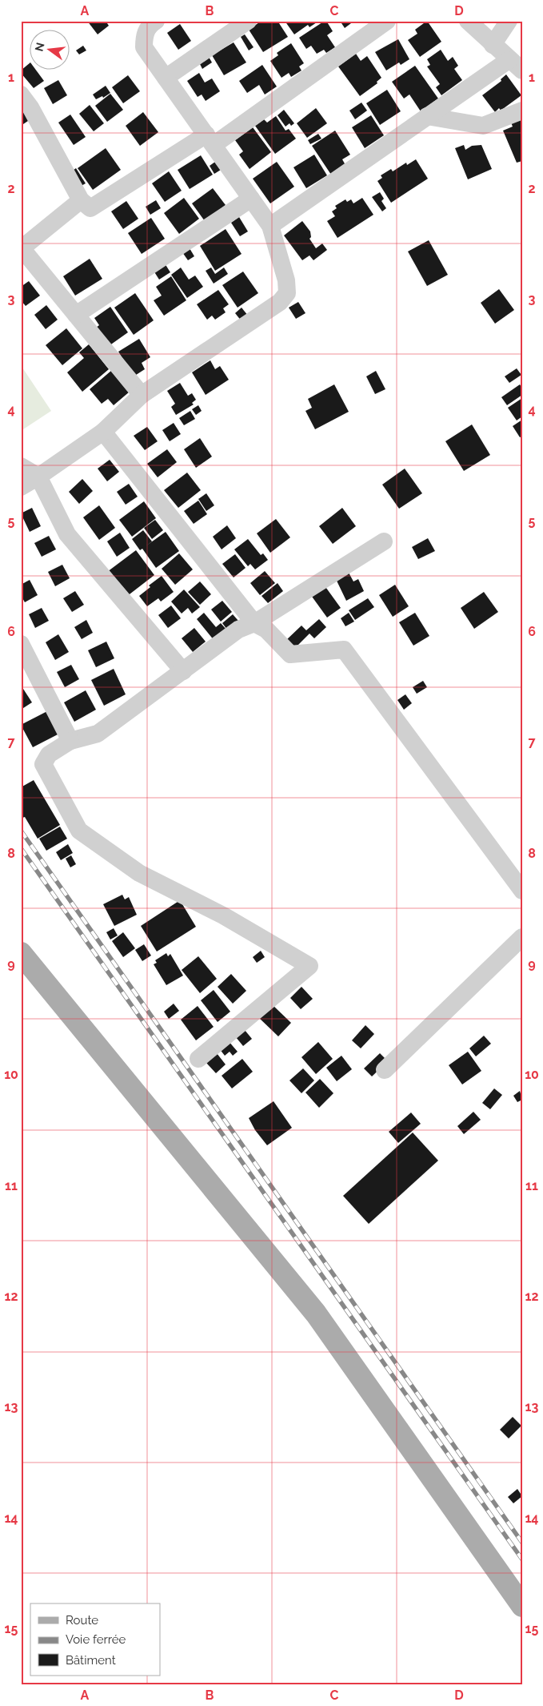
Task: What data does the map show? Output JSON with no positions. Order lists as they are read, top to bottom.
{
  "legend": ["Route", "Voie ferrée", "Bâtiment"],
  "north": "left",
  "grid": {
    "columns": [
      "A",
      "B",
      "C",
      "D"
    ],
    "rows": [
      "1",
      "2",
      "3",
      "4",
      "5",
      "6",
      "7",
      "8",
      "9",
      "10",
      "11",
      "12",
      "13",
      "14",
      "15"
    ]
  }
}
